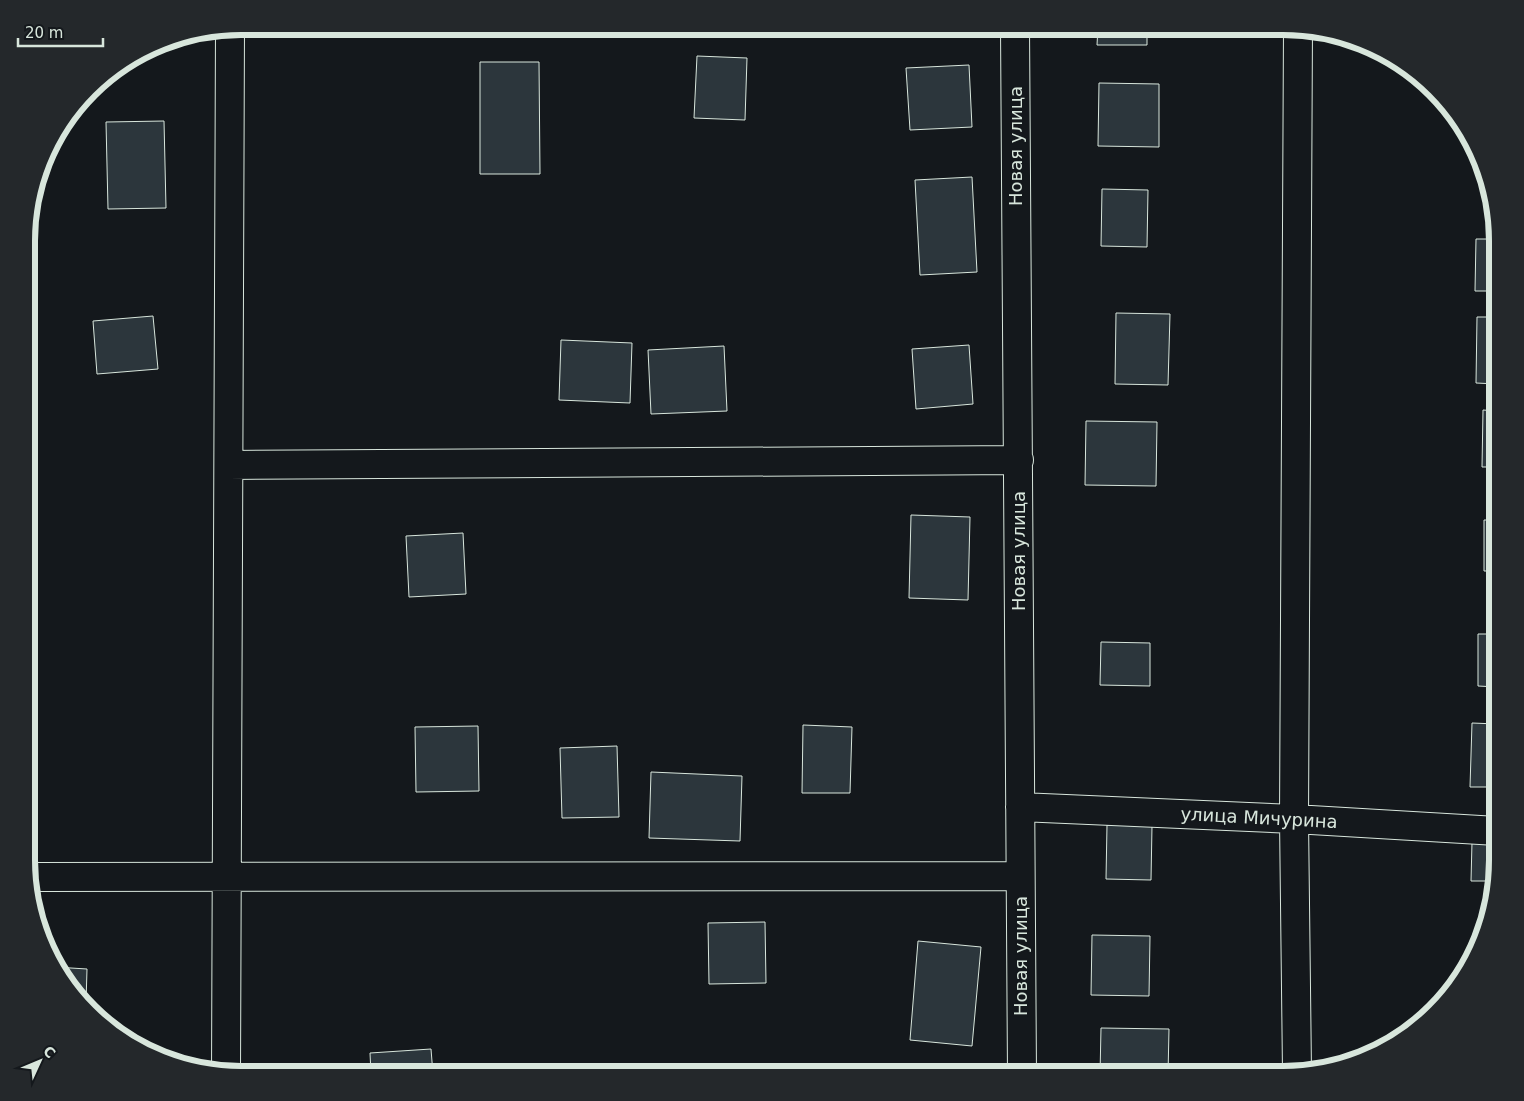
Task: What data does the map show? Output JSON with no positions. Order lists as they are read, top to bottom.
{
  "streets": {
    "street": ["Новая улица", "улица Мичурина"]
  },
  "crossings": [
    ["Новая улица", "улица Мичурина"]
  ],
  "scale_bar": "20 m",
  "north": "top right"
}
